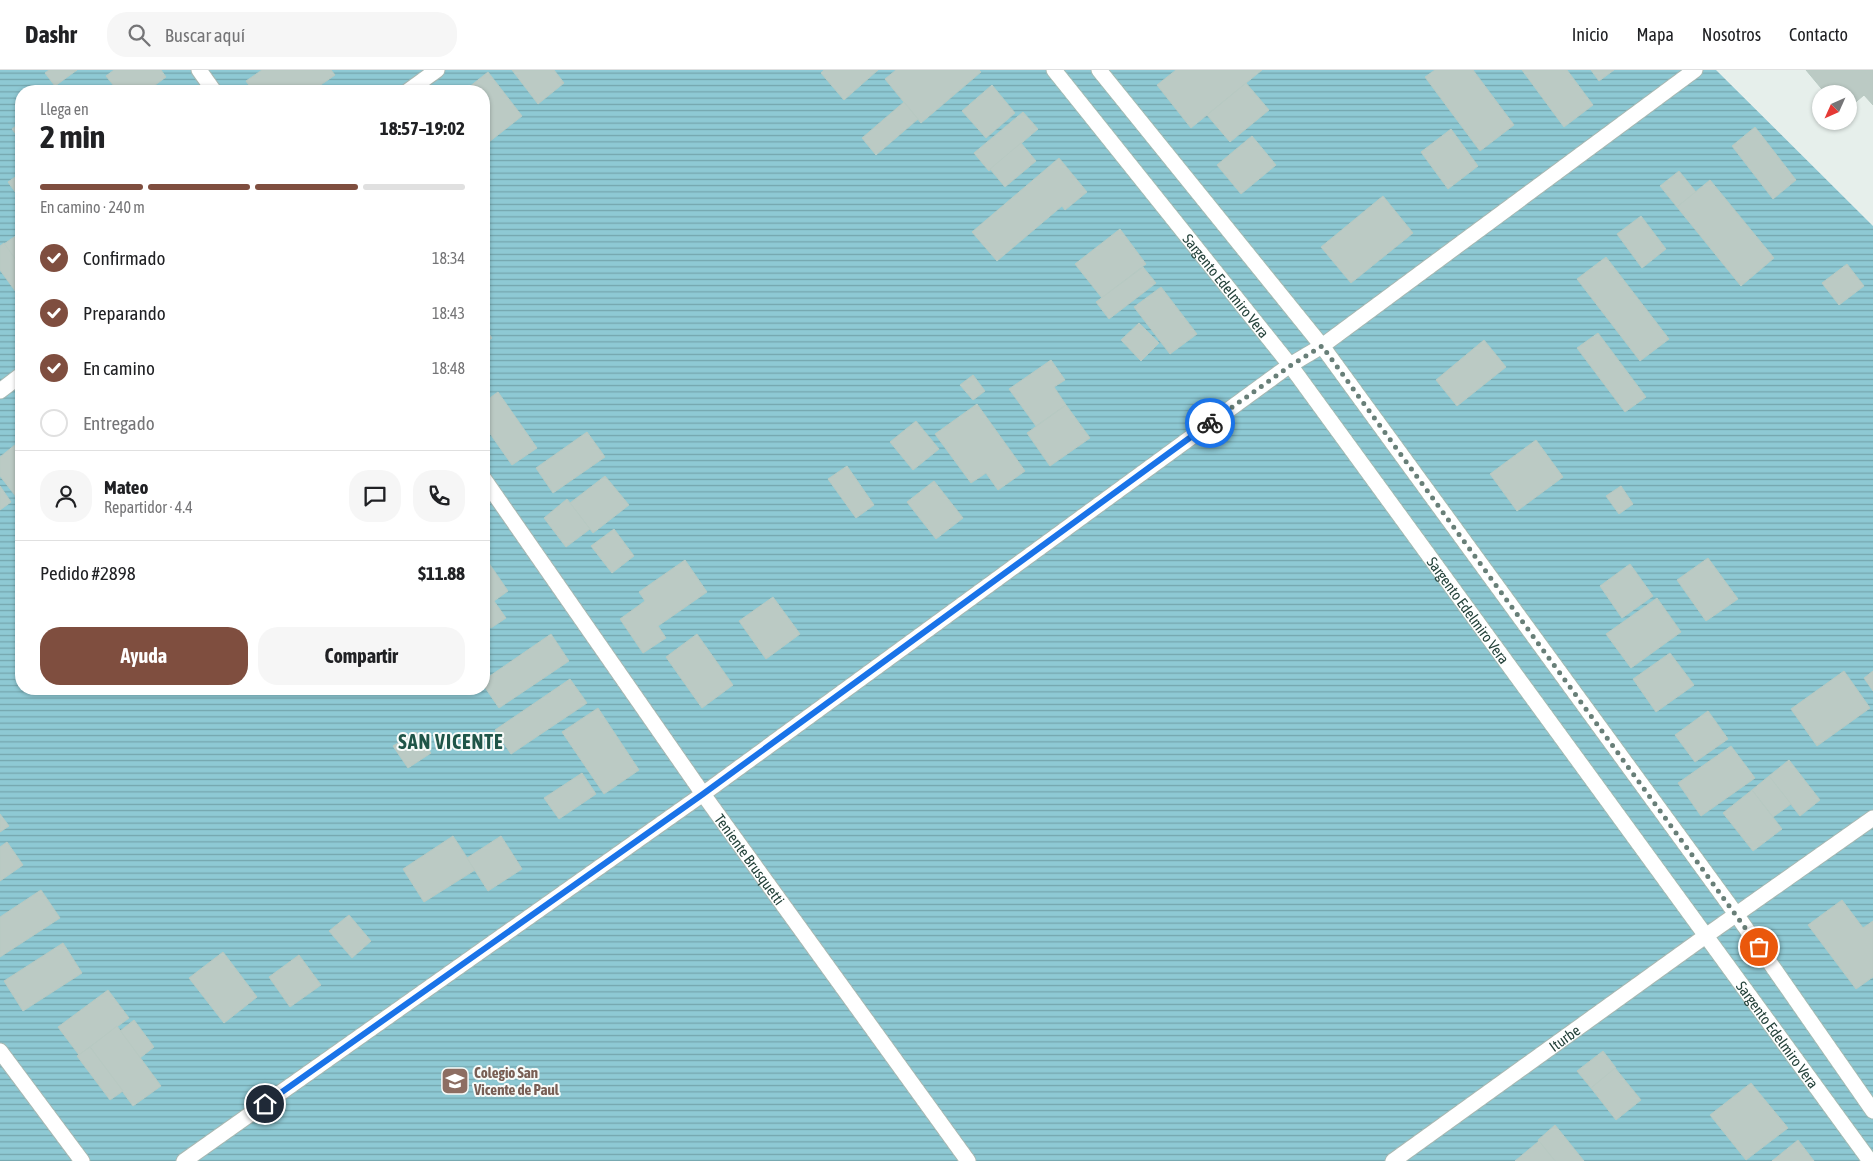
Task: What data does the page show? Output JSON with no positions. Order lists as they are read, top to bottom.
{
  "streets": {
    "street": ["Sargento Edelmiro Vera", "Teniente Brusquetti", "Iturbe"]
  },
  "crossings": [
    ["Sargento Edelmiro Vera", "Iturbe"]
  ],
  "districts": ["SAN VICENTE"],
  "places": {
    "school or university": ["Colegio San Vicente de Paul"]
  },
  "north": "bottom left",
  "page": {
    "header": "Dashr",
    "search": "Buscar aquí",
    "nav": [
      "Inicio",
      "Mapa",
      "Nosotros",
      "Contacto"
    ],
    "heading": ["2 min", "Llega en", "18:57–19:02"],
    "panel": [
      "Mateo",
      "Repartidor · 4.4",
      "Pedido #2898",
      "$11.88"
    ],
    "bar": "En camino · 240 m",
    "list": [
      ["Confirmado", "18:34"],
      ["Preparando", "18:43"],
      ["En camino", "18:48"],
      "Entregado"
    ],
    "buttons": ["Ayuda", "Compartir"]
  }
}
